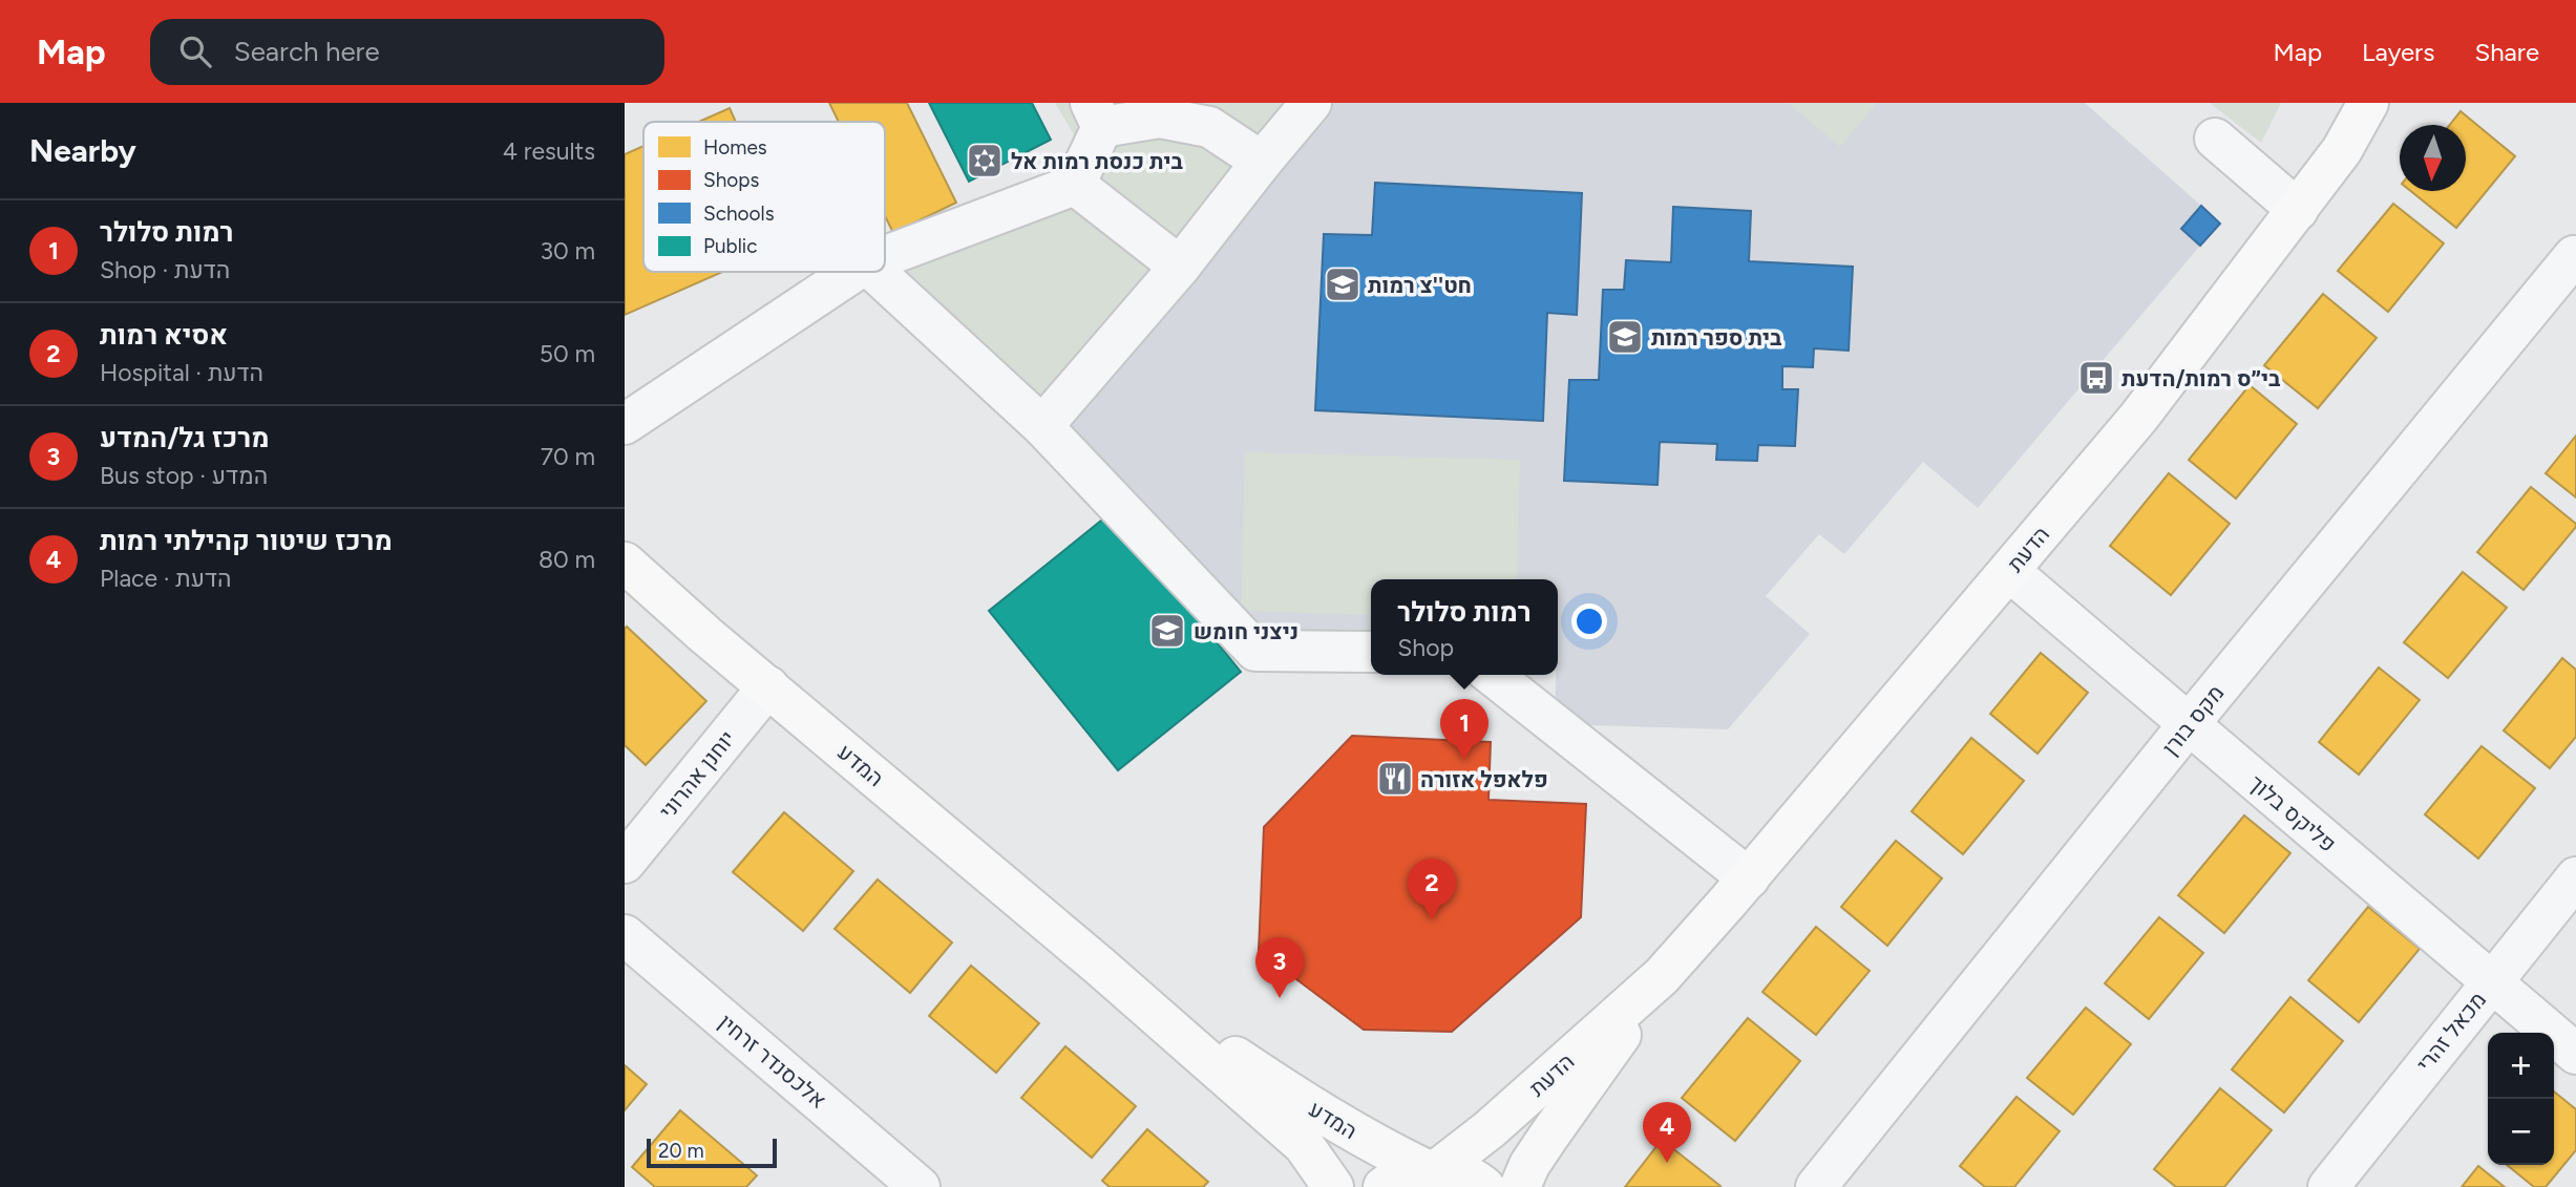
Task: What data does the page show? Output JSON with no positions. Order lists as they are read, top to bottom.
{
  "streets": {
    "street": [
      "הדעת",
      "מקס בורן",
      "המדע",
      "יוחנן אהרוני",
      "פליקס בלוך",
      "מכאל זהרי",
      "אלכסנדר זרחין"
    ]
  },
  "crossings": [
    ["הדעת", "המדע"],
    ["הדעת", "פליקס בלוך"],
    ["מקס בורן", "פליקס בלוך"],
    ["המדע", "יוחנן אהרוני"],
    ["פליקס בלוך", "מכאל זהרי"]
  ],
  "places": {
    "synagogue": ["בית כנסת רמות אל"],
    "school or university": ["חט''צ רמות", "בית ספר רמות", "ניצני חומש"],
    "bus stop": ["בי״ס רמות/הדעת"],
    "restaurant": ["פלאפל אזורה"]
  },
  "legend": [
    "Homes",
    "Shops",
    "Schools",
    "Public"
  ],
  "scale_bar": "20 m",
  "north": "bottom",
  "page": {
    "header": "Map",
    "search": "Search here",
    "nav": ["Map", "Layers", "Share"],
    "heading": ["Nearby", "4 results"],
    "list": [
      {
        "mark": "1",
        "name": "רמות סלולר",
        "note": "Shop · הדעת",
        "value": "30 m"
      },
      {
        "mark": "2",
        "name": "אסיא רמות",
        "note": "Hospital · הדעת",
        "value": "50 m"
      },
      {
        "mark": "3",
        "name": "מרכז גל/המדע",
        "note": "Bus stop · המדע",
        "value": "70 m"
      },
      {
        "mark": "4",
        "name": "מרכז שיטור קהילתי רמות",
        "note": "Place · הדעת",
        "value": "80 m"
      }
    ],
    "popup": ["רמות סלולר", "Shop"],
    "pins": [
      "1",
      "2",
      "3",
      "4"
    ],
    "map_buttons": ["+", "−"],
    "scale": "20 m"
  }
}
